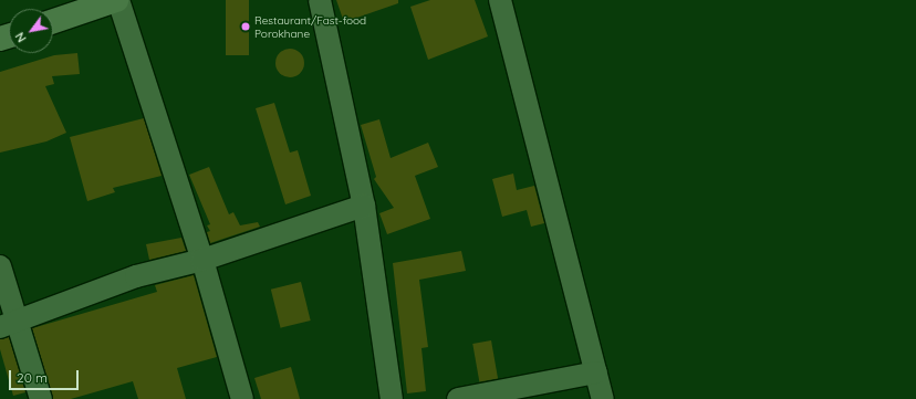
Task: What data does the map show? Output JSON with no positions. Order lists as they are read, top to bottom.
{
  "places": ["Restaurant/Fast-food Porokhane"],
  "scale_bar": "20 m",
  "north": "bottom left"
}
